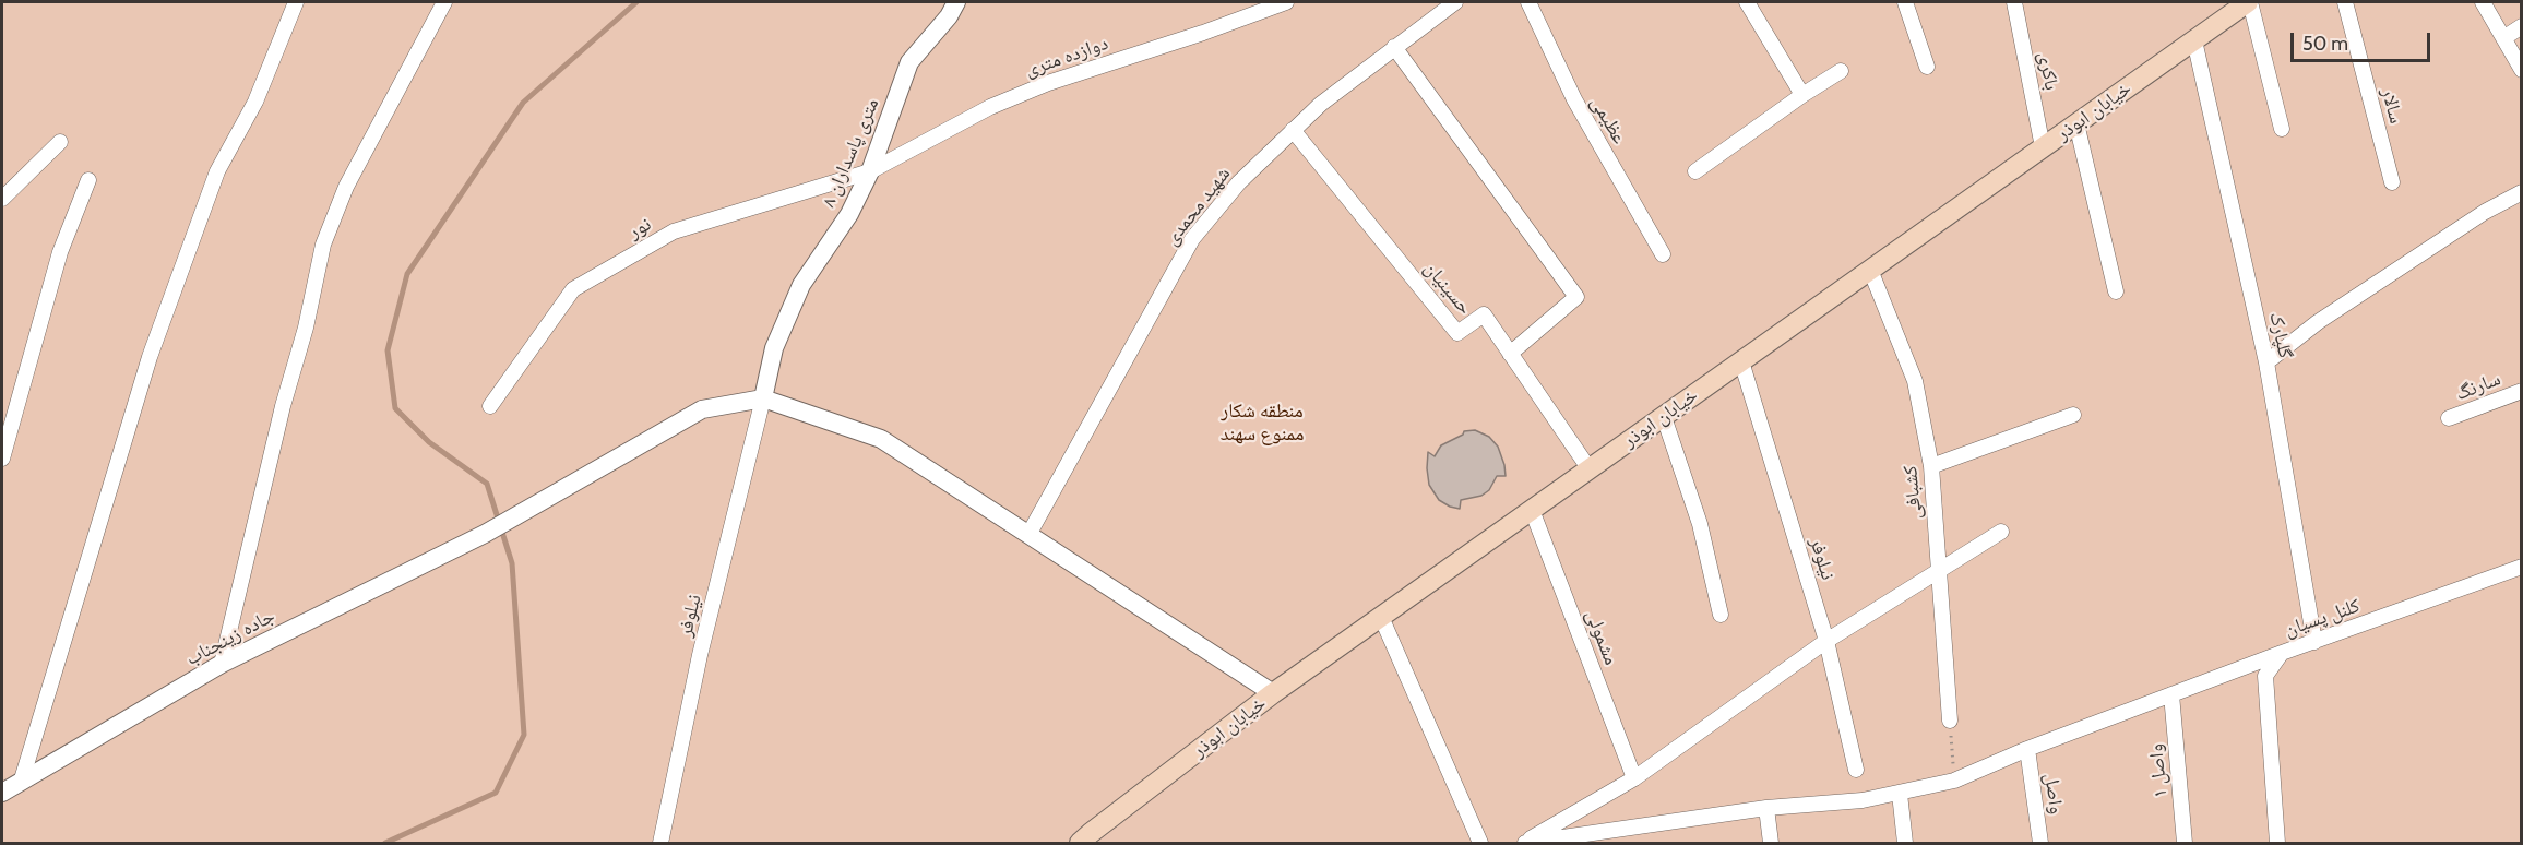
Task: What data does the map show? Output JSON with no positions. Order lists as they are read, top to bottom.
{
  "streets": {
    "main road": ["خیابان ابوذر"],
    "street": [
      "دوازده متری",
      "باکری",
      "سالار",
      "عظیمی",
      "۸ متری پاسداران",
      "شهید محمدی",
      "نور",
      "حسینیان",
      "گلپارک",
      "سارنگ",
      "کشبافی",
      "نیلوفر",
      "کلنل پسیان",
      "جاده زینجناب",
      "مشمولی",
      "واصل ۱",
      "واصل"
    ]
  },
  "crossings": [
    ["دوازده متری", "۸ متری پاسداران"],
    ["دوازده متری", "نور"],
    ["باکری", "خیابان ابوذر"],
    ["خیابان ابوذر", "حسینیان"],
    ["خیابان ابوذر", "گلپارک"],
    ["خیابان ابوذر", "کشبافی"],
    ["خیابان ابوذر", "نیلوفر"],
    ["خیابان ابوذر", "مشمولی"],
    ["۸ متری پاسداران", "نور"],
    ["۸ متری پاسداران", "نیلوفر"],
    ["۸ متری پاسداران", "جاده زینجناب"],
    ["شهید محمدی", "حسینیان"],
    ["گلپارک", "کلنل پسیان"],
    ["نیلوفر", "جاده زینجناب"]
  ],
  "parks": ["منطقه شکار ممنوع سهند"],
  "scale_bar": "50 m"
}
